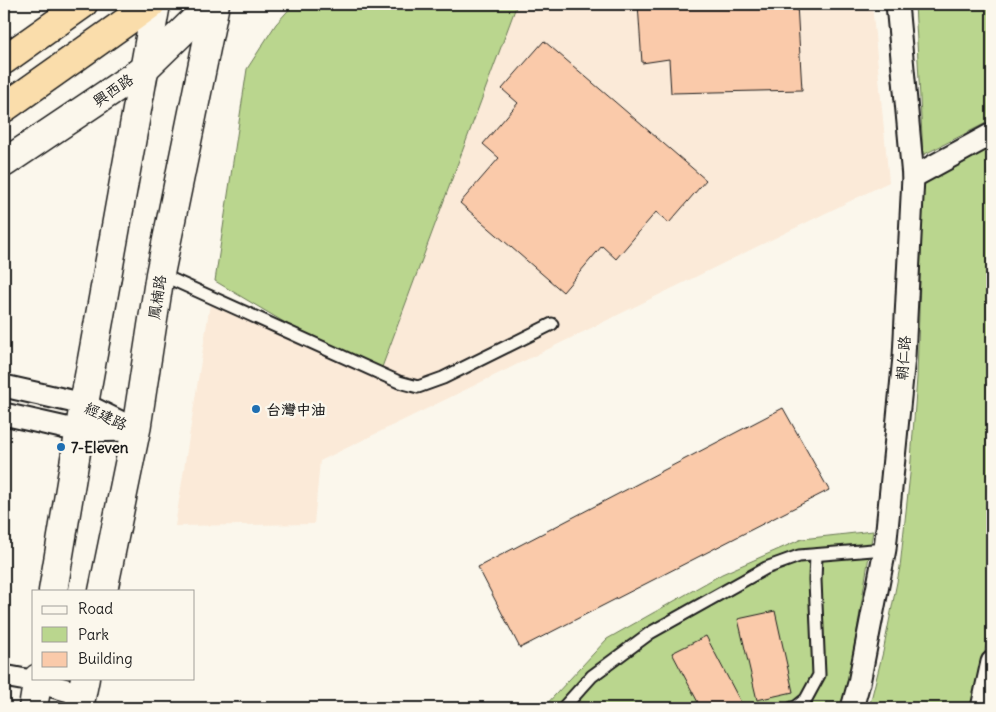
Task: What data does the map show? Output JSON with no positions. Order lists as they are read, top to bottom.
{
  "streets": {
    "main road": ["興西路", "鳳楠路"],
    "street": ["朝仁路", "經建路"]
  },
  "crossings": [
    ["興西路", "鳳楠路"],
    ["鳳楠路", "經建路"]
  ],
  "places": ["台灣中油", "7-Eleven"],
  "legend": ["Road", "Park", "Building"]
}
